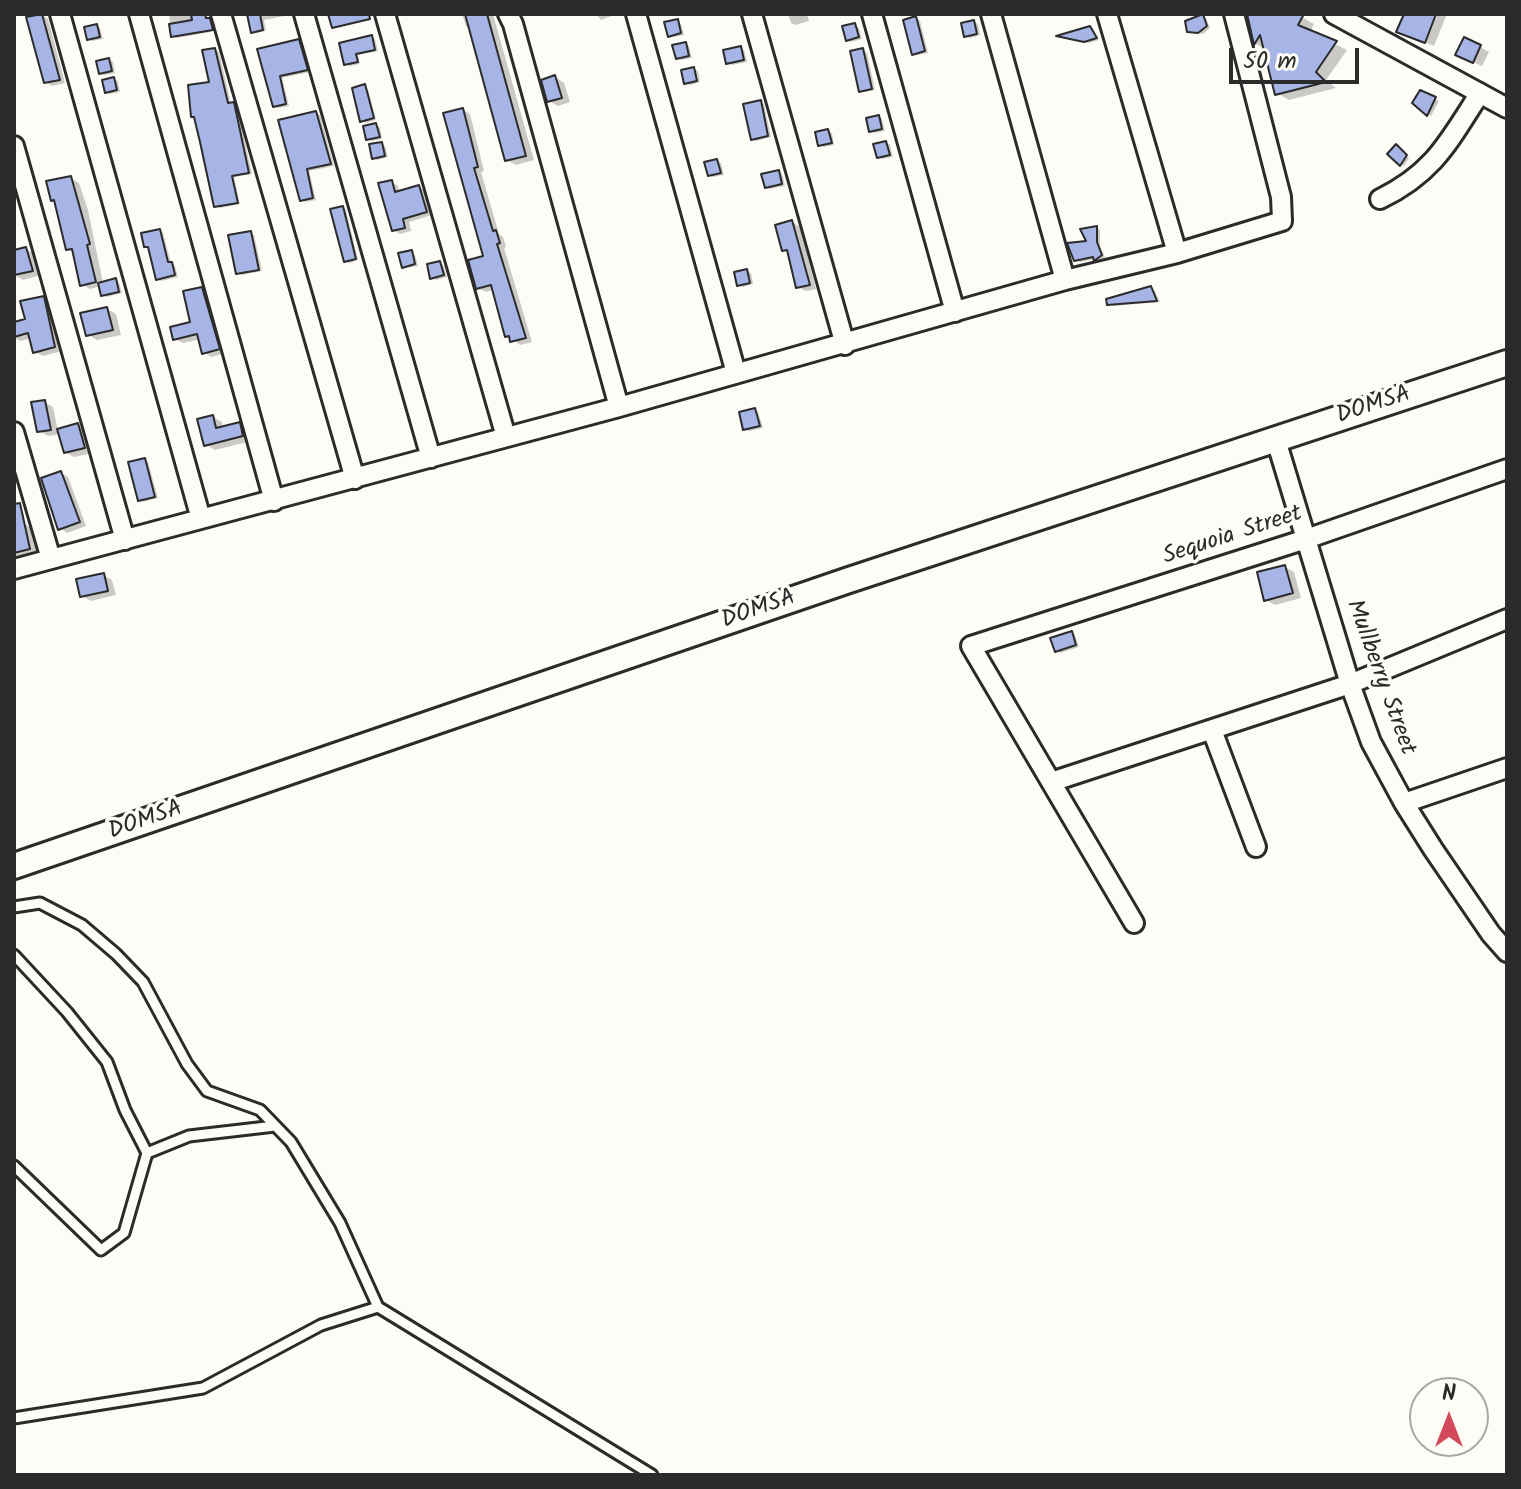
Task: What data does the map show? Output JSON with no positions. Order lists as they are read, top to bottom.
{
  "streets": {
    "main road": ["DOMSA"],
    "street": ["Sequoia Street", "Mullberry Street"]
  },
  "crossings": [
    ["DOMSA", "Mullberry Street"],
    ["Sequoia Street", "Mullberry Street"]
  ],
  "scale_bar": "50 m",
  "north": "top"
}
